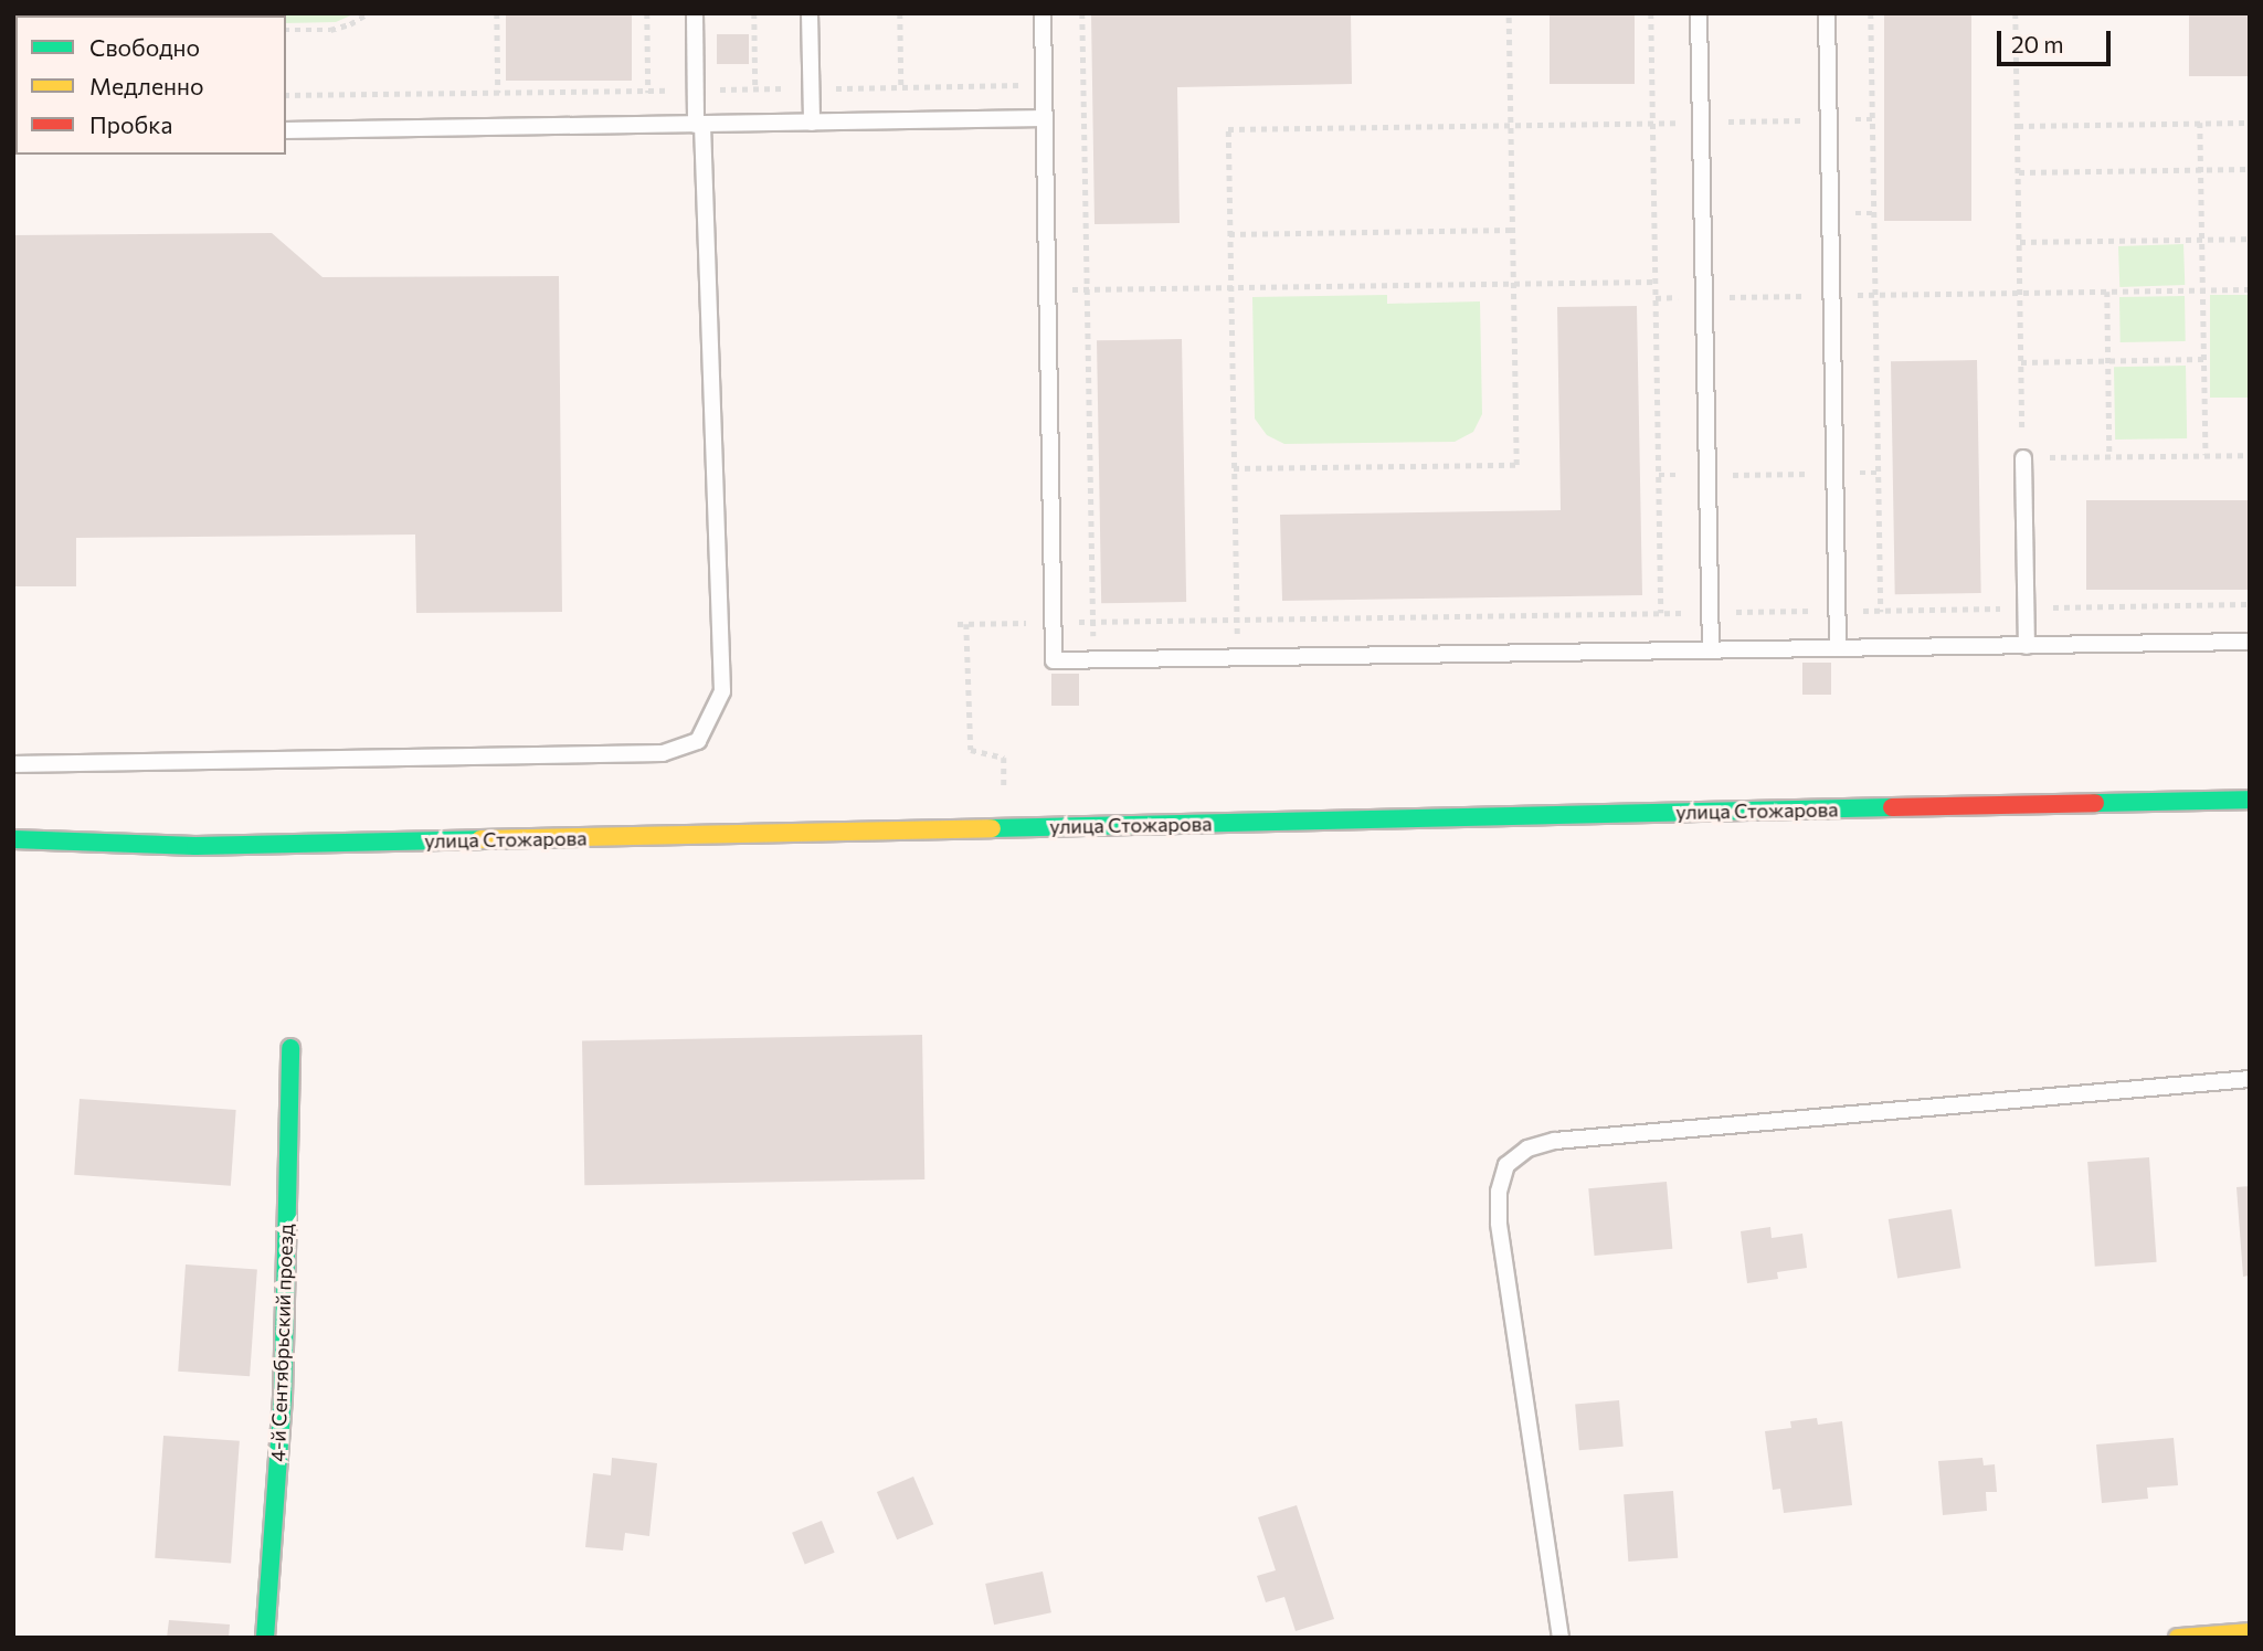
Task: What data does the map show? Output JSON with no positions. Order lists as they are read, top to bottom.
{
  "streets": {
    "street": ["улица Стожарова", "4-й Сентябрьский проезд"]
  },
  "legend": ["Свободно", "Медленно", "Пробка"],
  "scale_bar": "20 m"
}
